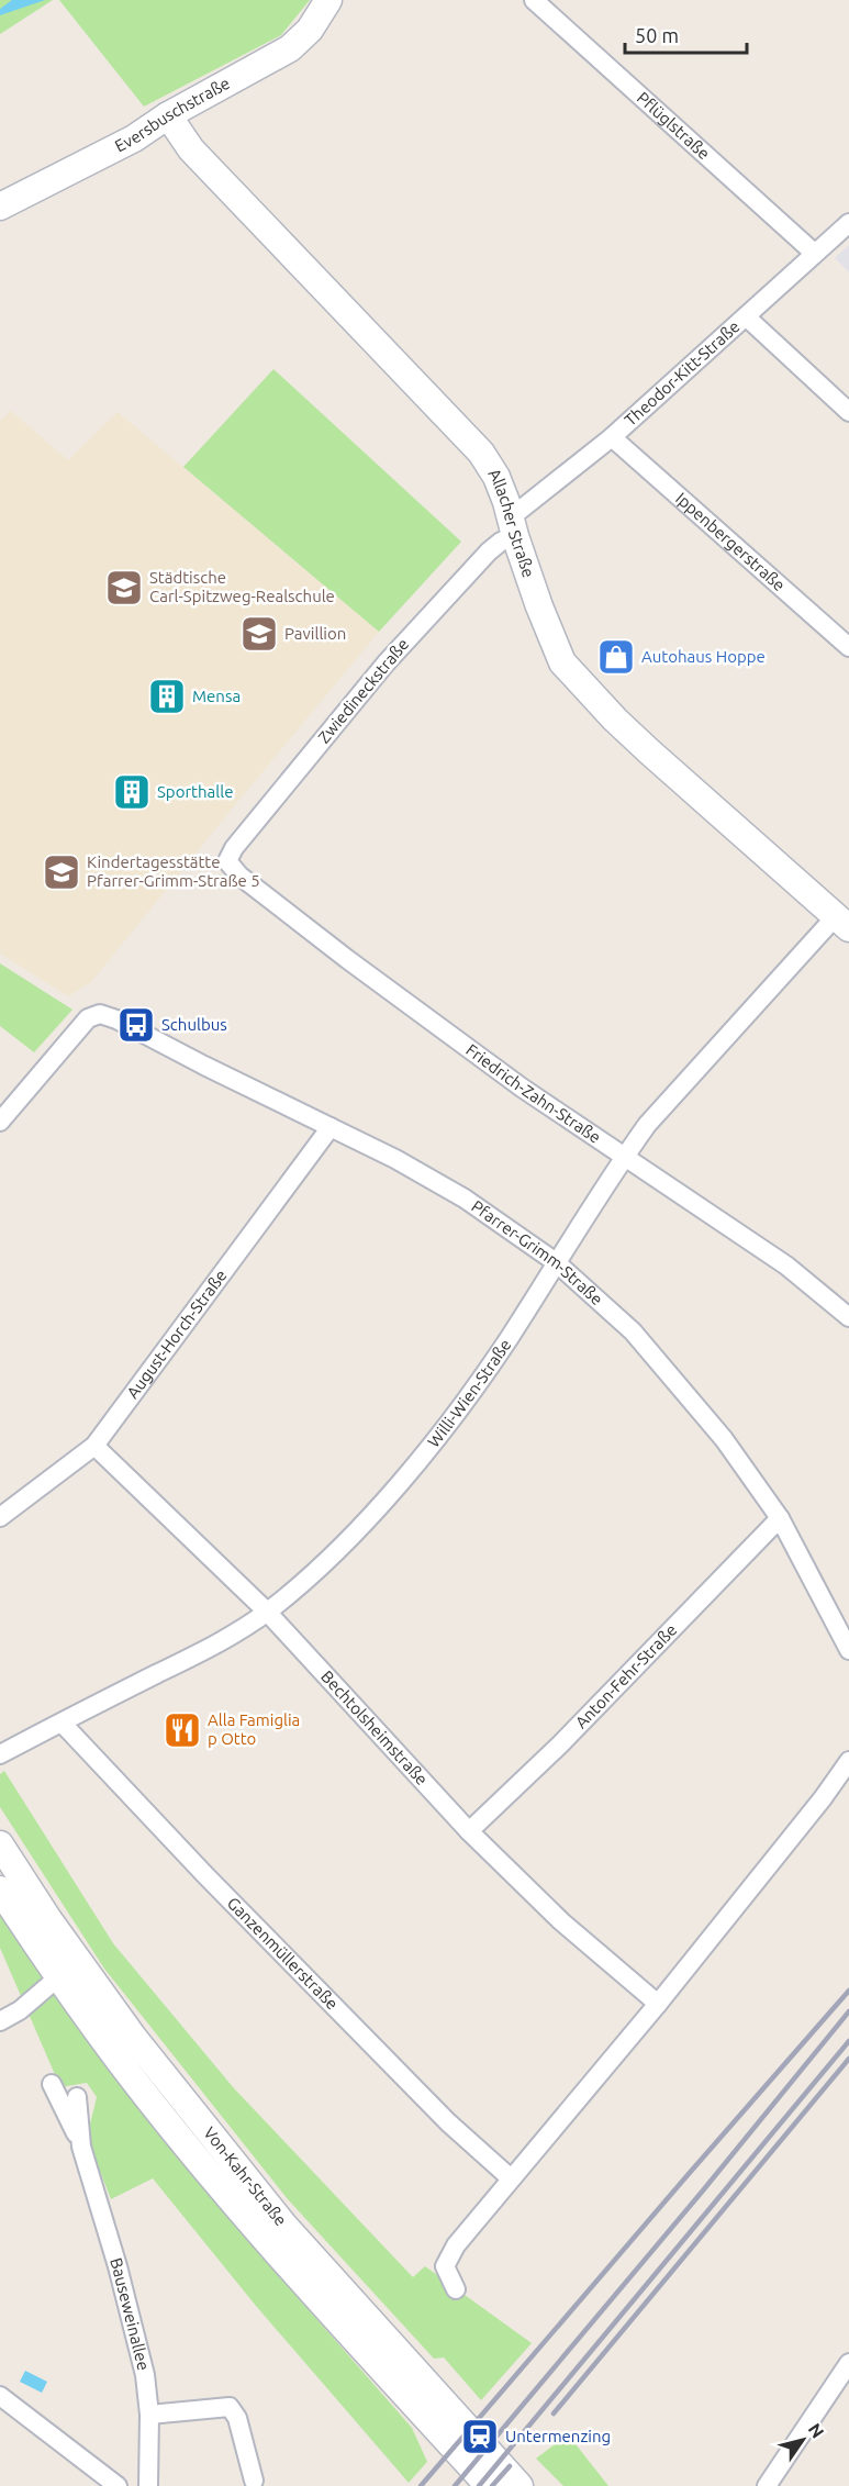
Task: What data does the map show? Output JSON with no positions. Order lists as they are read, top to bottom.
{
  "streets": {
    "main road": ["Eversbuschstraße", "Allacher Straße", "Von-Kahr-Straße"],
    "street": [
      "Pflüglstraße",
      "Theodor-Kitt-Straße",
      "Ippenbergerstraße",
      "Zwiedineckstraße",
      "Friedrich-Zahn-Straße",
      "Pfarrer-Grimm-Straße",
      "August-Horch-Straße",
      "Willi-Wien-Straße",
      "Anton-Fehr-Straße",
      "Bechtolsheimstraße",
      "Ganzenmüllerstraße",
      "Bauseweinallee"
    ]
  },
  "crossings": [
    ["Eversbuschstraße", "Allacher Straße"],
    ["Pflüglstraße", "Theodor-Kitt-Straße"],
    ["Theodor-Kitt-Straße", "Allacher Straße"],
    ["Theodor-Kitt-Straße", "Ippenbergerstraße"],
    ["Theodor-Kitt-Straße", "Zwiedineckstraße"],
    ["Allacher Straße", "Zwiedineckstraße"],
    ["Allacher Straße", "Willi-Wien-Straße"],
    ["Zwiedineckstraße", "Friedrich-Zahn-Straße"],
    ["Friedrich-Zahn-Straße", "Willi-Wien-Straße"],
    ["Pfarrer-Grimm-Straße", "August-Horch-Straße"],
    ["Pfarrer-Grimm-Straße", "Willi-Wien-Straße"],
    ["Pfarrer-Grimm-Straße", "Anton-Fehr-Straße"],
    ["August-Horch-Straße", "Bechtolsheimstraße"],
    ["Willi-Wien-Straße", "Bechtolsheimstraße"],
    ["Willi-Wien-Straße", "Ganzenmüllerstraße"],
    ["Anton-Fehr-Straße", "Bechtolsheimstraße"]
  ],
  "places": {
    "school or university": ["Städtische Carl-Spitzweg-Realschule", "Pavillion", "Kindertagesstätte Pfarrer-Grimm-Straße 5"],
    "shop": ["Autohaus Hoppe"],
    "building": ["Mensa", "Sporthalle"],
    "bus stop": ["Schulbus"],
    "restaurant": ["Alla Famiglia p Otto"],
    "station": ["Untermenzing"]
  },
  "scale_bar": "50 m",
  "north": "top right"
}
